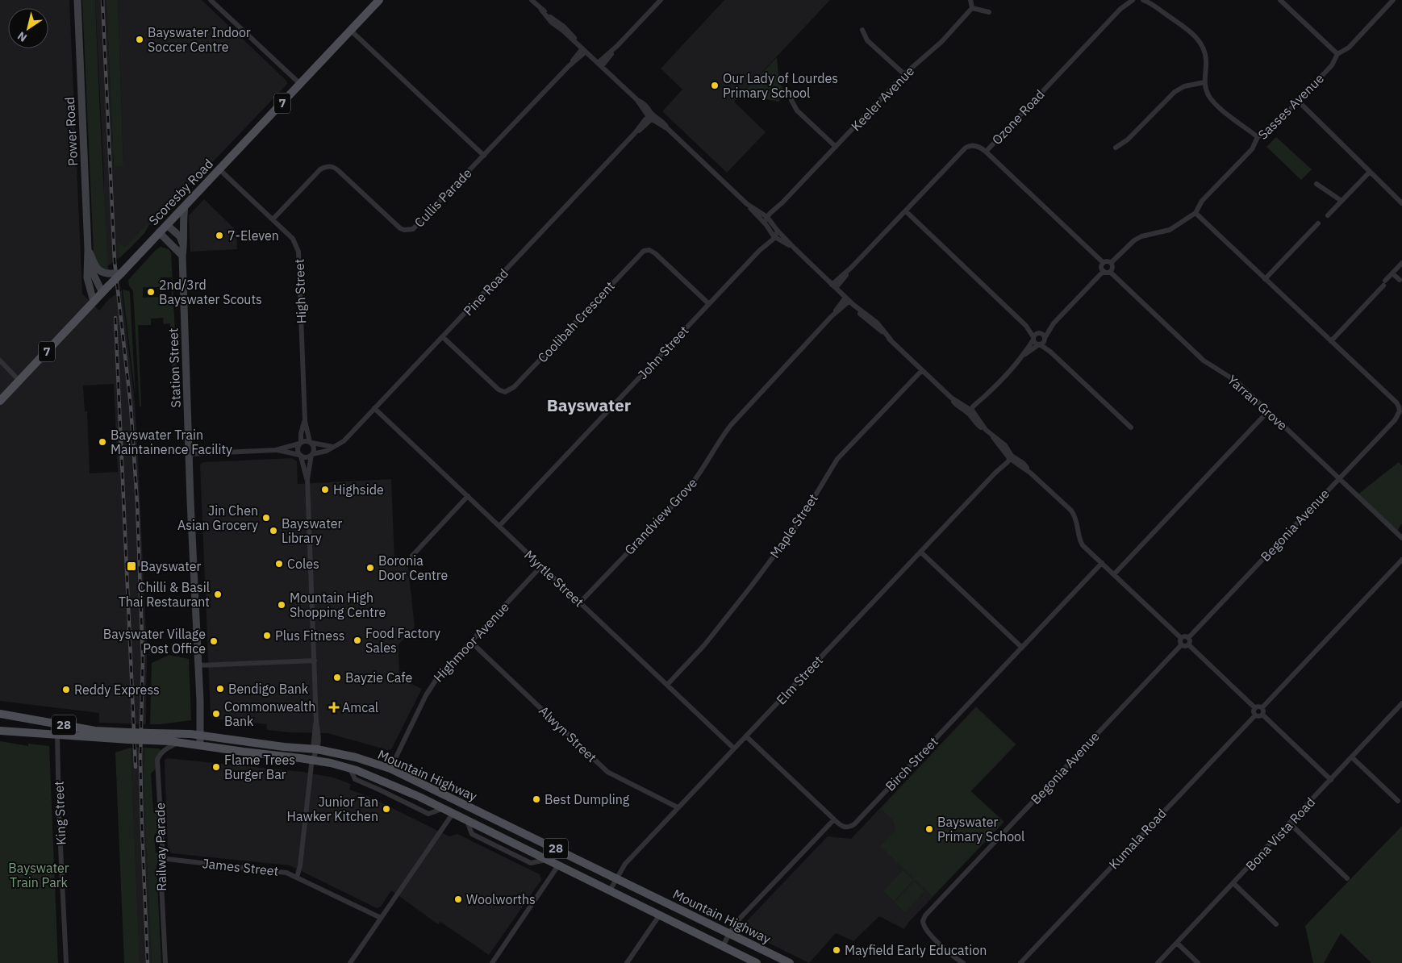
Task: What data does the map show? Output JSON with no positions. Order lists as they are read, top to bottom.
{
  "streets": {
    "main road": [
      "7",
      "Power Road",
      "Scoresby Road",
      "Station Street",
      "28",
      "Mountain Highway"
    ],
    "street": [
      "Keeler Avenue",
      "Sasses Avenue",
      "Ozone Road",
      "Cullis Parade",
      "High Street",
      "Pine Road",
      "Coolibah Crescent",
      "John Street",
      "Yarran Grove",
      "Grandview Grove",
      "Begonia Avenue",
      "Maple Street",
      "Myrtle Street",
      "Highmoor Avenue",
      "Elm Street",
      "Alwyn Street",
      "Birch Street",
      "King Street",
      "Bona Vista Road",
      "Kumala Road",
      "Railway Parade",
      "James Street"
    ]
  },
  "crossings": [
    ["Sasses Avenue", "Yarran Grove"],
    ["Sasses Avenue", "Begonia Avenue"],
    ["Power Road", "Scoresby Road"],
    ["Scoresby Road", "High Street"],
    ["Scoresby Road", "Station Street"],
    ["Cullis Parade", "High Street"],
    ["High Street", "Pine Road"],
    ["Pine Road", "Coolibah Crescent"],
    ["Pine Road", "Myrtle Street"],
    ["Coolibah Crescent", "John Street"],
    ["John Street", "Myrtle Street"],
    ["Station Street", "Mountain Highway"],
    ["Yarran Grove", "Begonia Avenue"],
    ["Grandview Grove", "Myrtle Street"],
    ["Maple Street", "Myrtle Street"],
    ["Myrtle Street", "Highmoor Avenue"],
    ["Myrtle Street", "Elm Street"],
    ["Highmoor Avenue", "Alwyn Street"],
    ["Highmoor Avenue", "Mountain Highway"],
    ["Elm Street", "Alwyn Street"],
    ["Elm Street", "Mountain Highway"],
    ["Mountain Highway", "King Street"],
    ["Mountain Highway", "Railway Parade"],
    ["Railway Parade", "James Street"]
  ],
  "districts": ["Bayswater"],
  "parks": ["Bayswater Train Park"],
  "places": {
    "other": [
      "Bayswater Indoor Soccer Centre",
      "Our Lady of Lourdes Primary School",
      "7-Eleven",
      "2nd/3rd Bayswater Scouts",
      "Bayswater Train Maintainence Facility",
      "Highside",
      "Jin Chen Asian Grocery",
      "Bayswater Library",
      "Coles",
      "Boronia Door Centre",
      "Chilli & Basil Thai Restaurant",
      "Mountain High Shopping Centre",
      "Plus Fitness",
      "Food Factory Sales",
      "Bayswater Village Post Office",
      "Bayzie Cafe",
      "Bendigo Bank",
      "Reddy Express",
      "Commonwealth Bank",
      "Flame Trees Burger Bar",
      "Best Dumpling",
      "Junior Tan Hawker Kitchen",
      "Bayswater Primary School",
      "Woolworths",
      "Mayfield Early Education"
    ],
    "transit": ["Bayswater"],
    "health": ["Amcal"]
  },
  "north": "bottom left"
}
